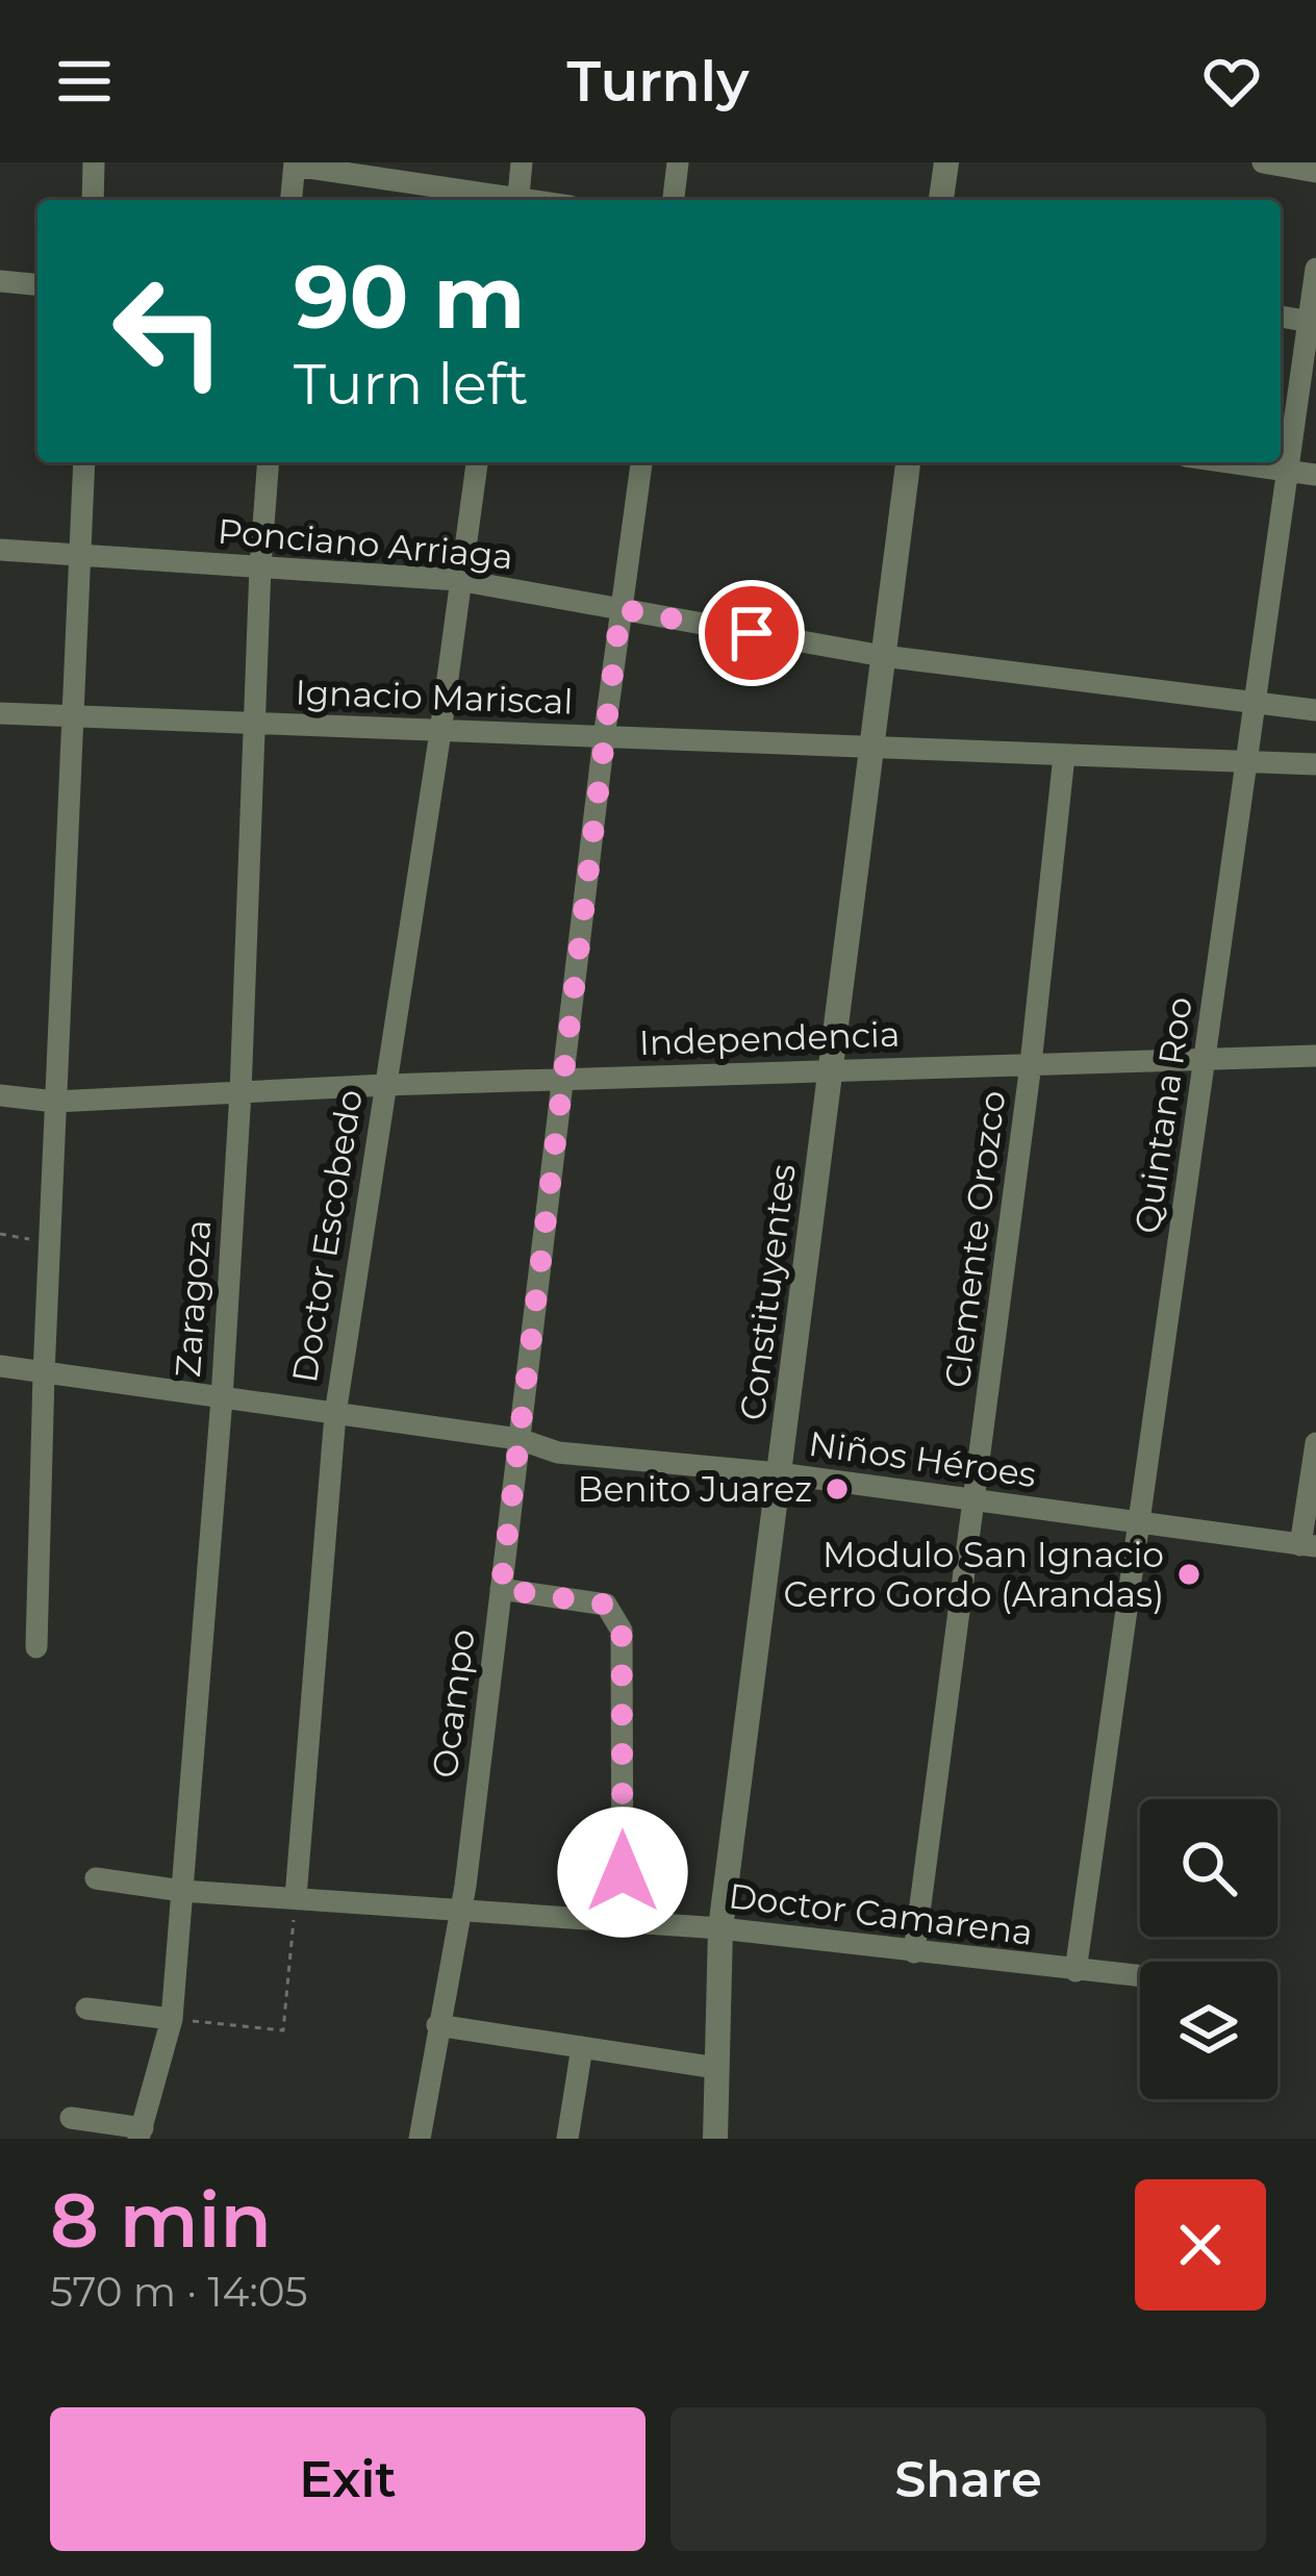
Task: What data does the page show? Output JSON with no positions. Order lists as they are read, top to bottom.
{
  "streets": {
    "street": [
      "Ponciano Arriaga",
      "Ignacio Mariscal",
      "Independencia",
      "Quintana Roo",
      "Doctor Escobedo",
      "Clemente Orozco",
      "Constituyentes",
      "Zaragoza",
      "Niños Héroes",
      "Ocampo",
      "Doctor Camarena"
    ]
  },
  "crossings": [
    ["Ponciano Arriaga", "Quintana Roo"],
    ["Ponciano Arriaga", "Doctor Escobedo"],
    ["Ponciano Arriaga", "Constituyentes"],
    ["Ponciano Arriaga", "Zaragoza"],
    ["Ponciano Arriaga", "Ocampo"],
    ["Ignacio Mariscal", "Quintana Roo"],
    ["Ignacio Mariscal", "Doctor Escobedo"],
    ["Ignacio Mariscal", "Clemente Orozco"],
    ["Ignacio Mariscal", "Constituyentes"],
    ["Ignacio Mariscal", "Zaragoza"],
    ["Ignacio Mariscal", "Ocampo"],
    ["Independencia", "Quintana Roo"],
    ["Independencia", "Doctor Escobedo"],
    ["Independencia", "Clemente Orozco"],
    ["Independencia", "Constituyentes"],
    ["Independencia", "Zaragoza"],
    ["Independencia", "Ocampo"],
    ["Quintana Roo", "Niños Héroes"],
    ["Quintana Roo", "Doctor Camarena"],
    ["Doctor Escobedo", "Niños Héroes"],
    ["Doctor Escobedo", "Doctor Camarena"],
    ["Clemente Orozco", "Niños Héroes"],
    ["Clemente Orozco", "Doctor Camarena"],
    ["Constituyentes", "Niños Héroes"],
    ["Constituyentes", "Doctor Camarena"],
    ["Zaragoza", "Niños Héroes"],
    ["Zaragoza", "Doctor Camarena"],
    ["Niños Héroes", "Ocampo"],
    ["Ocampo", "Doctor Camarena"]
  ],
  "places": ["Benito Juarez", "Modulo San Ignacio Cerro Gordo (Arandas)"],
  "page": {
    "header": "Turnly",
    "turn": ["90 m", "Turn left"],
    "heading": ["8 min", "570 m · 14:05"],
    "buttons": ["Exit", "Share"]
  }
}
